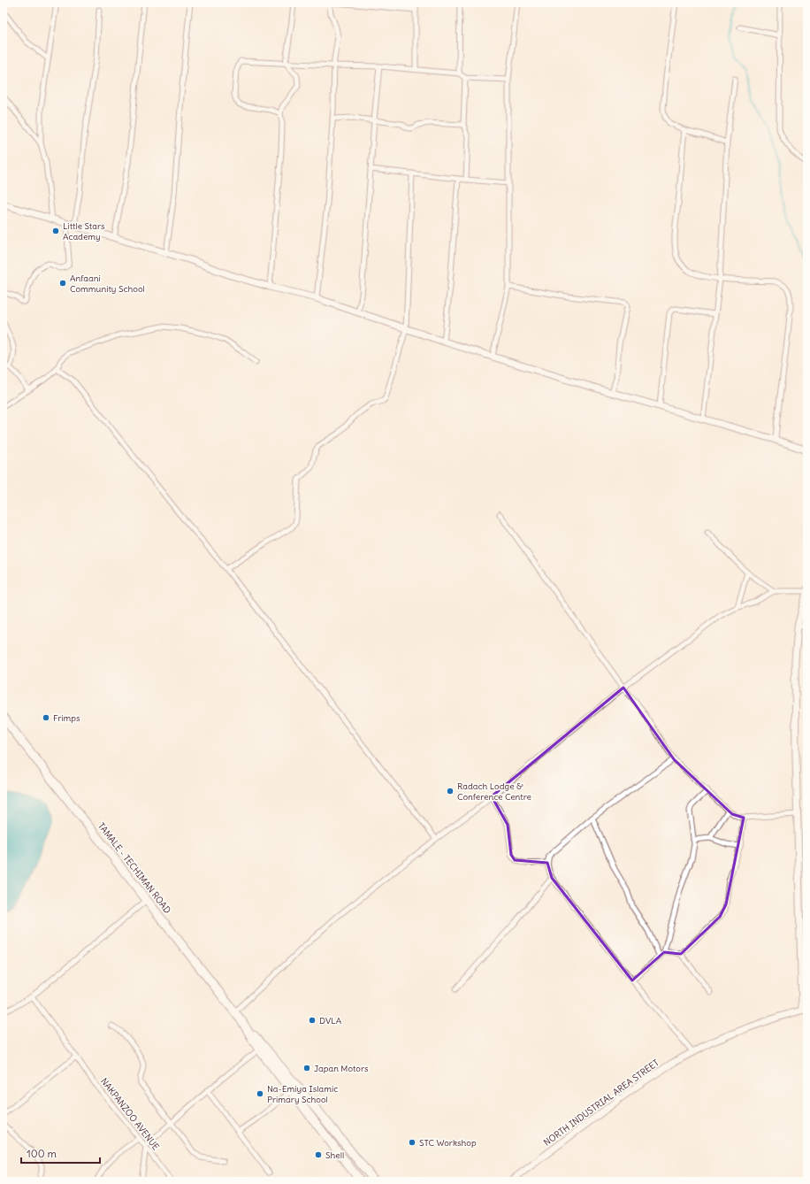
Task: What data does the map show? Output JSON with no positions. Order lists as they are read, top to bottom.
{
  "streets": {
    "highway": ["TAMALE - TECHIMAN ROAD"],
    "street": ["NORTH INDUSTRIAL AREA STREET", "NAKPANZOO AVENUE"]
  },
  "places": [
    "Little Stars Academy",
    "Anfaani Community School",
    "Frimps",
    "Radach Lodge & Conference Centre",
    "DVLA",
    "Japan Motors",
    "Na-Emiya Islamic Primary School",
    "STC Workshop",
    "Shell"
  ],
  "scale_bar": "100 m"
}
